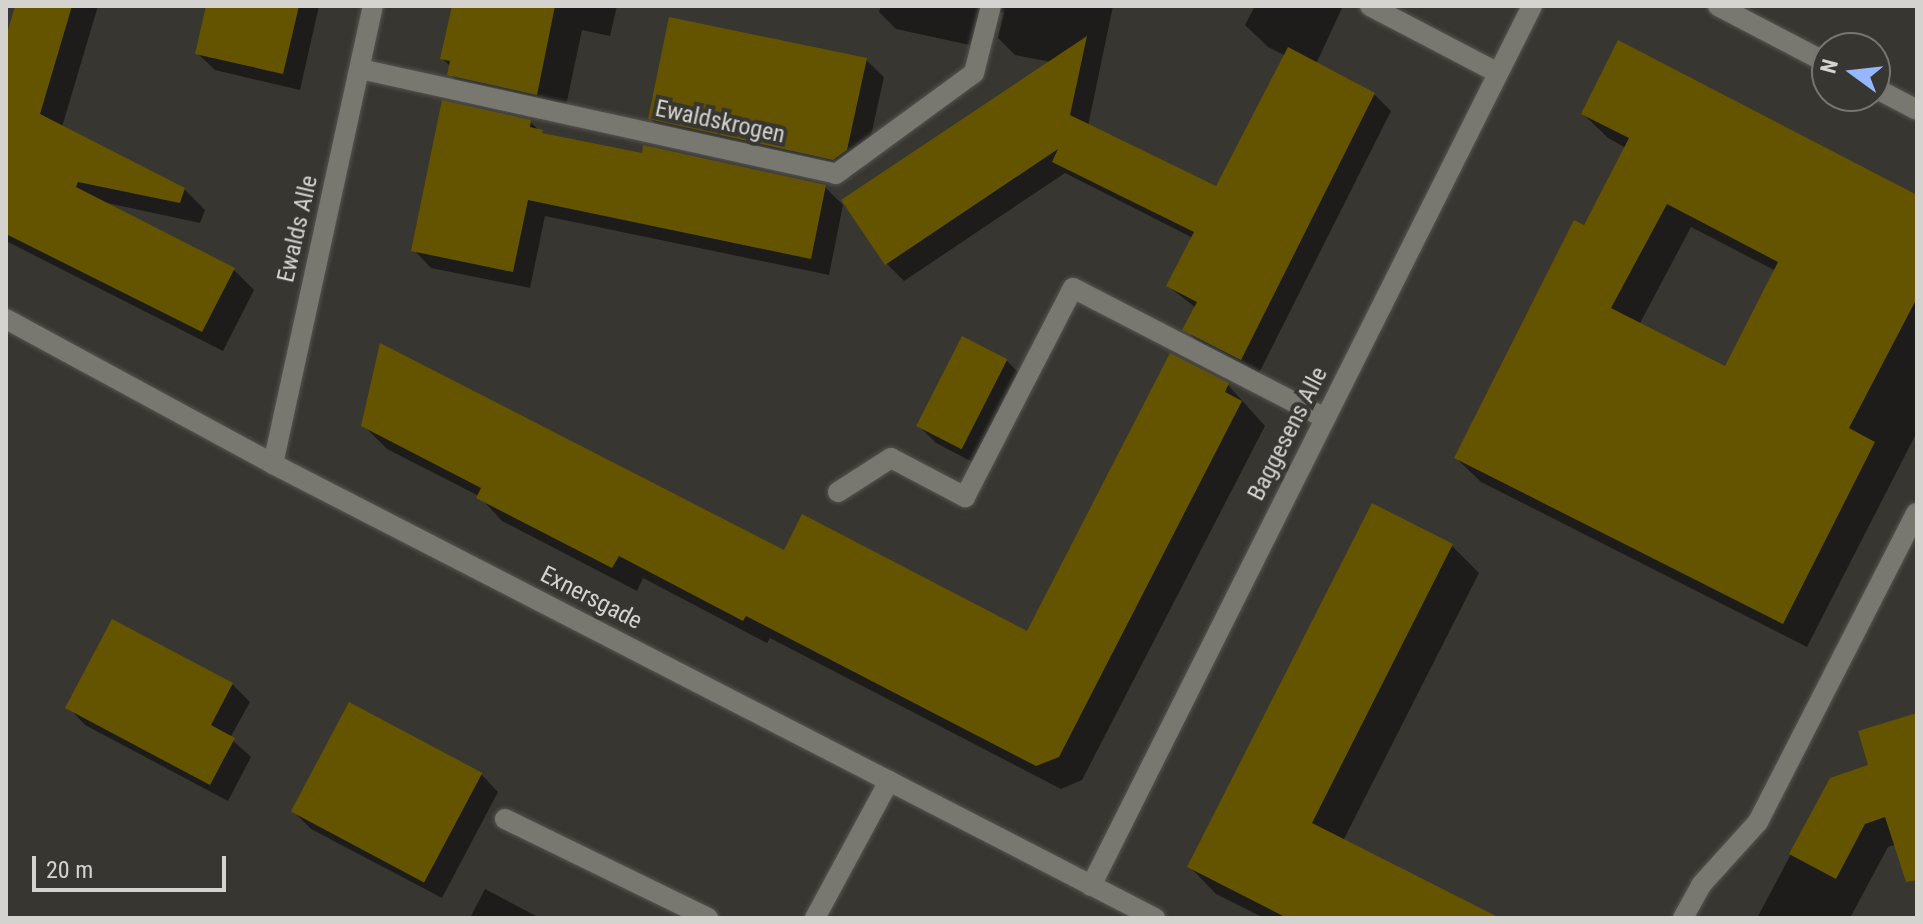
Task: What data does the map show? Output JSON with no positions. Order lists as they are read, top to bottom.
{
  "streets": {
    "street": [
      "Ewaldskrogen",
      "Ewalds Alle",
      "Baggesens Alle",
      "Exnersgade"
    ]
  },
  "crossings": [
    ["Ewaldskrogen", "Ewalds Alle"],
    ["Ewalds Alle", "Exnersgade"],
    ["Baggesens Alle", "Exnersgade"]
  ],
  "scale_bar": "20 m",
  "north": "left"
}
